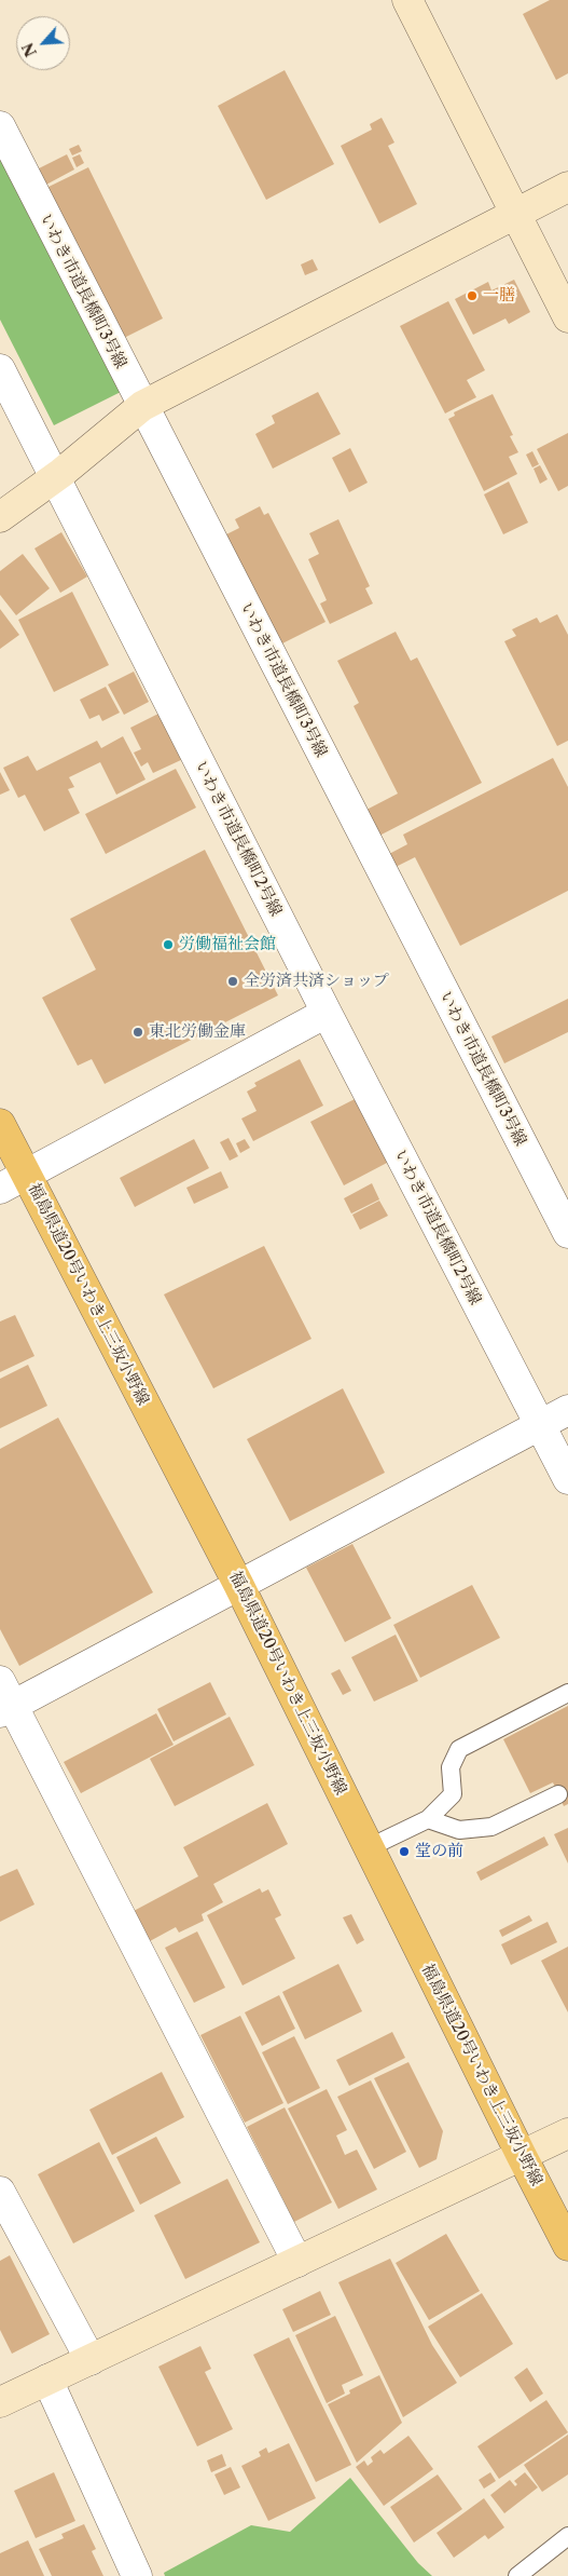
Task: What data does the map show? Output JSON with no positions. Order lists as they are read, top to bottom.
{
  "streets": {
    "main road": ["福島県道20号いわき上三坂小野線"],
    "street": ["いわき市道長橋町3号線", "いわき市道長橋町2号線"]
  },
  "places": [
    "一膳",
    "労働福祉会館",
    "全労済共済ショップ",
    "東北労働金庫",
    "堂の前"
  ],
  "north": "bottom left"
}
